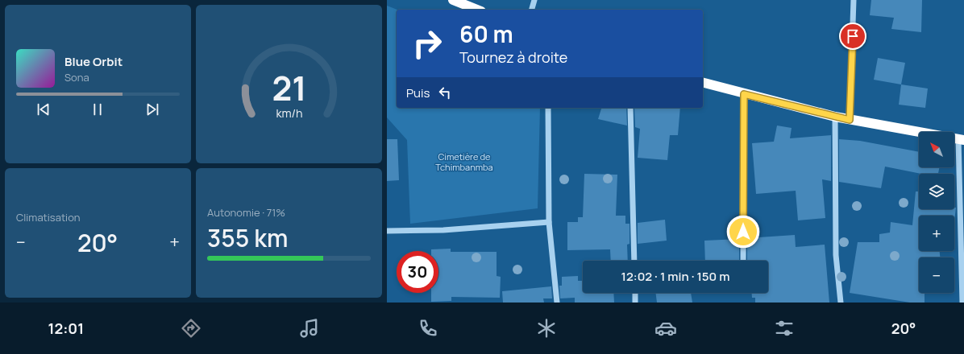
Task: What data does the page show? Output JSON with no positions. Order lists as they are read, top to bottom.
{
  "parks": ["Cimetière de Tchimbanmba"],
  "north": "top left",
  "page": {
    "turn": ["60 m", "Tournez à droite"],
    "song": ["Blue Orbit", "Sona"],
    "then": "Puis",
    "map_buttons": ["+", "−"],
    "tile": [
      "Climatisation",
      ["Autonomie · 71%", "355 km"]
    ],
    "heat": ["−", "20°", "+"],
    "limit": "30",
    "trip": "12:02 · 1 min · 150 m",
    "tabs": ["12:01", "20°"],
    "gauge": ["21", "km/h"]
  }
}
